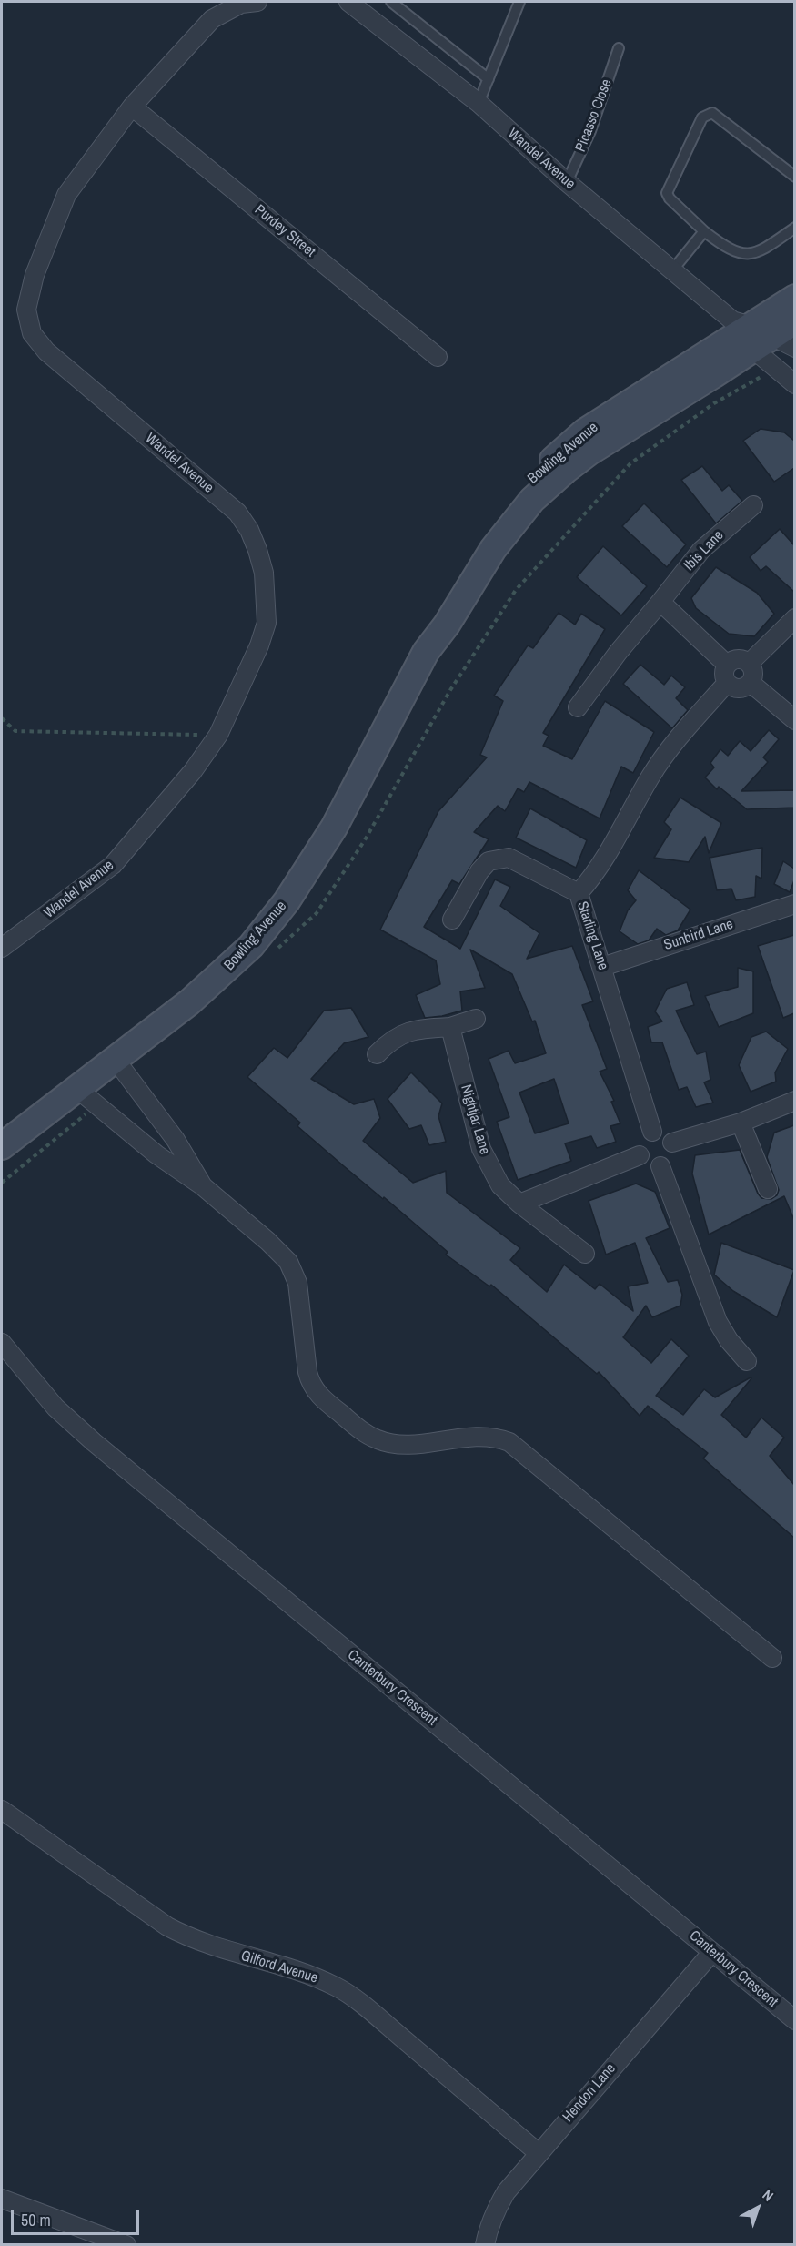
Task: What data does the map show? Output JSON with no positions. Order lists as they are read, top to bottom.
{
  "streets": {
    "main road": ["Bowling Avenue"],
    "street": [
      "Wandel Avenue",
      "Purdey Street",
      "Ibis Lane",
      "Sunbird Lane",
      "Starling Lane",
      "Nightjar Lane",
      "Canterbury Crescent",
      "Gilford Avenue",
      "Hendon Lane"
    ],
    "lane": ["Picasso Close"]
  },
  "crossings": [
    ["Picasso Close", "Wandel Avenue"],
    ["Wandel Avenue", "Purdey Street"],
    ["Wandel Avenue", "Bowling Avenue"],
    ["Sunbird Lane", "Starling Lane"],
    ["Canterbury Crescent", "Hendon Lane"],
    ["Gilford Avenue", "Hendon Lane"]
  ],
  "scale_bar": "50 m",
  "north": "top right"
}
